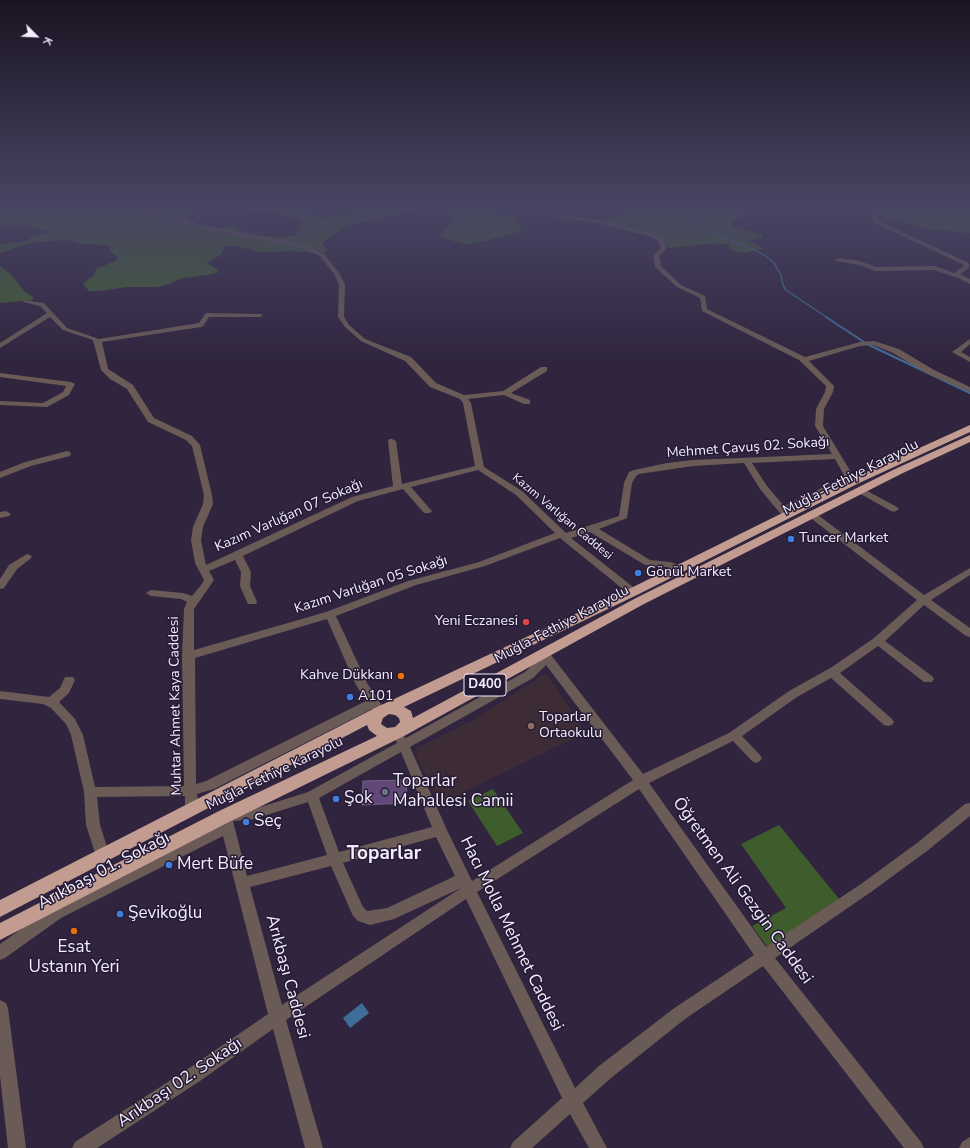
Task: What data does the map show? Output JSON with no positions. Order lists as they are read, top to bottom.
{
  "streets": {
    "highway": ["Muğla-Fethiye Karayolu", "D400"],
    "street": [
      "Mehmet Çavuş 02. Sokağı",
      "Kazım Varlığan 07 Sokağı",
      "Kazım Varlığan Caddesi",
      "Kazım Varlığan 05 Sokağı",
      "Muhtar Ahmet Kaya Caddesi",
      "Arıkbaşı 01. Sokağı",
      "Öğretmen Ali Gezgin Caddesi",
      "Hacı Molla Mehmet Caddesi",
      "Arıkbaşı Caddesi",
      "Arıkbaşı 02. Sokağı"
    ]
  },
  "crossings": [
    ["Mehmet Çavuş 02. Sokağı", "Kazım Varlığan 05 Sokağı"],
    ["Muğla-Fethiye Karayolu", "Kazım Varlığan Caddesi"],
    ["Muğla-Fethiye Karayolu", "Muhtar Ahmet Kaya Caddesi"],
    ["Muğla-Fethiye Karayolu", "Arıkbaşı 01. Sokağı"],
    ["Muğla-Fethiye Karayolu", "Öğretmen Ali Gezgin Caddesi"],
    ["Muğla-Fethiye Karayolu", "Hacı Molla Mehmet Caddesi"],
    ["Muğla-Fethiye Karayolu", "Arıkbaşı Caddesi"],
    ["Kazım Varlığan 07 Sokağı", "Kazım Varlığan Caddesi"],
    ["Kazım Varlığan 07 Sokağı", "Muhtar Ahmet Kaya Caddesi"],
    ["Kazım Varlığan Caddesi", "Kazım Varlığan 05 Sokağı"],
    ["Kazım Varlığan 05 Sokağı", "Muhtar Ahmet Kaya Caddesi"],
    ["Arıkbaşı 01. Sokağı", "Arıkbaşı Caddesi"],
    ["Hacı Molla Mehmet Caddesi", "Arıkbaşı 02. Sokağı"],
    ["Arıkbaşı Caddesi", "Arıkbaşı 02. Sokağı"]
  ],
  "districts": ["Toparlar"],
  "places": [
    "Tuncer Market",
    "Gönül Market",
    "Yeni Eczanesi",
    "Kahve Dükkanı",
    "A101",
    "Toparlar Ortaokulu",
    "Toparlar Mahallesi Camii",
    "Şok",
    "Seç",
    "Mert Büfe",
    "Şevikoğlu",
    "Esat Ustanın Yeri"
  ],
  "north": "bottom right"
}
